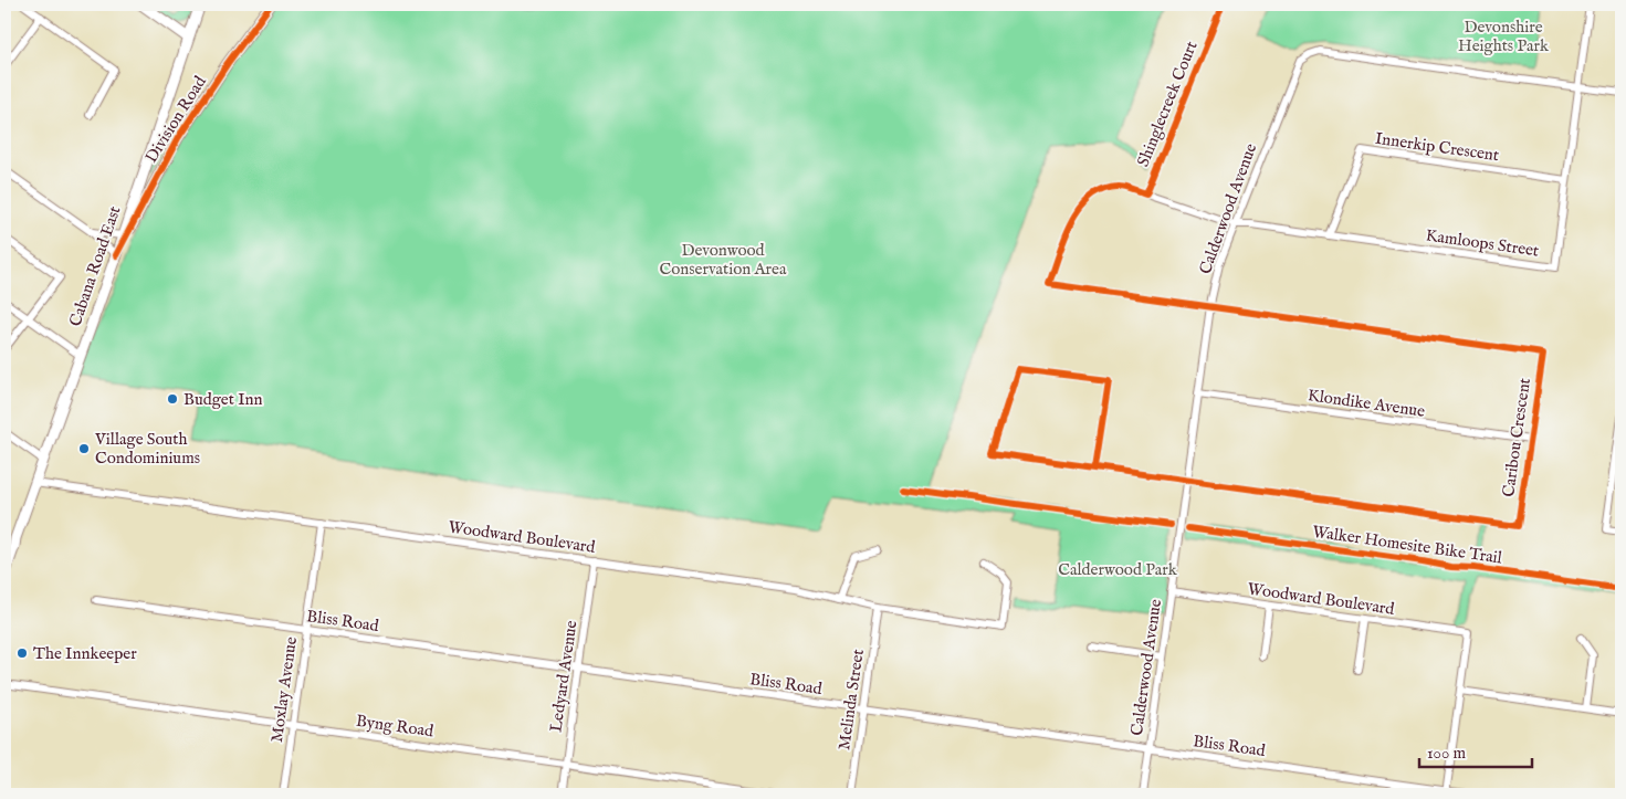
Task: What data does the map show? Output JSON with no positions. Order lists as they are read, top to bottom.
{
  "streets": {
    "main road": ["Division Road", "Cabana Road East"],
    "street": [
      "Shinglecreek Court",
      "Innerkip Crescent",
      "Calderwood Avenue",
      "Kamloops Street",
      "Klondike Avenue",
      "Caribou Crescent",
      "Woodward Boulevard",
      "Bliss Road",
      "Ledyard Avenue",
      "Moxlay Avenue",
      "Melinda Street",
      "Byng Road"
    ],
    "cycle path": ["Walker Homesite Bike Trail"]
  },
  "crossings": [
    ["Shinglecreek Court", "Kamloops Street"],
    ["Division Road", "Cabana Road East"],
    ["Innerkip Crescent", "Kamloops Street"],
    ["Calderwood Avenue", "Kamloops Street"],
    ["Calderwood Avenue", "Klondike Avenue"],
    ["Calderwood Avenue", "Caribou Crescent"],
    ["Calderwood Avenue", "Woodward Boulevard"],
    ["Calderwood Avenue", "Bliss Road"],
    ["Cabana Road East", "Woodward Boulevard"],
    ["Klondike Avenue", "Caribou Crescent"],
    ["Woodward Boulevard", "Ledyard Avenue"],
    ["Woodward Boulevard", "Moxlay Avenue"],
    ["Woodward Boulevard", "Melinda Street"],
    ["Bliss Road", "Ledyard Avenue"],
    ["Bliss Road", "Moxlay Avenue"],
    ["Bliss Road", "Melinda Street"],
    ["Ledyard Avenue", "Byng Road"],
    ["Moxlay Avenue", "Byng Road"]
  ],
  "parks": ["Devonshire Heights Park", "Devonwood Conservation Area", "Calderwood Park"],
  "places": ["Budget Inn", "Village South Condominiums", "The Innkeeper"],
  "scale_bar": "100 m"
}
